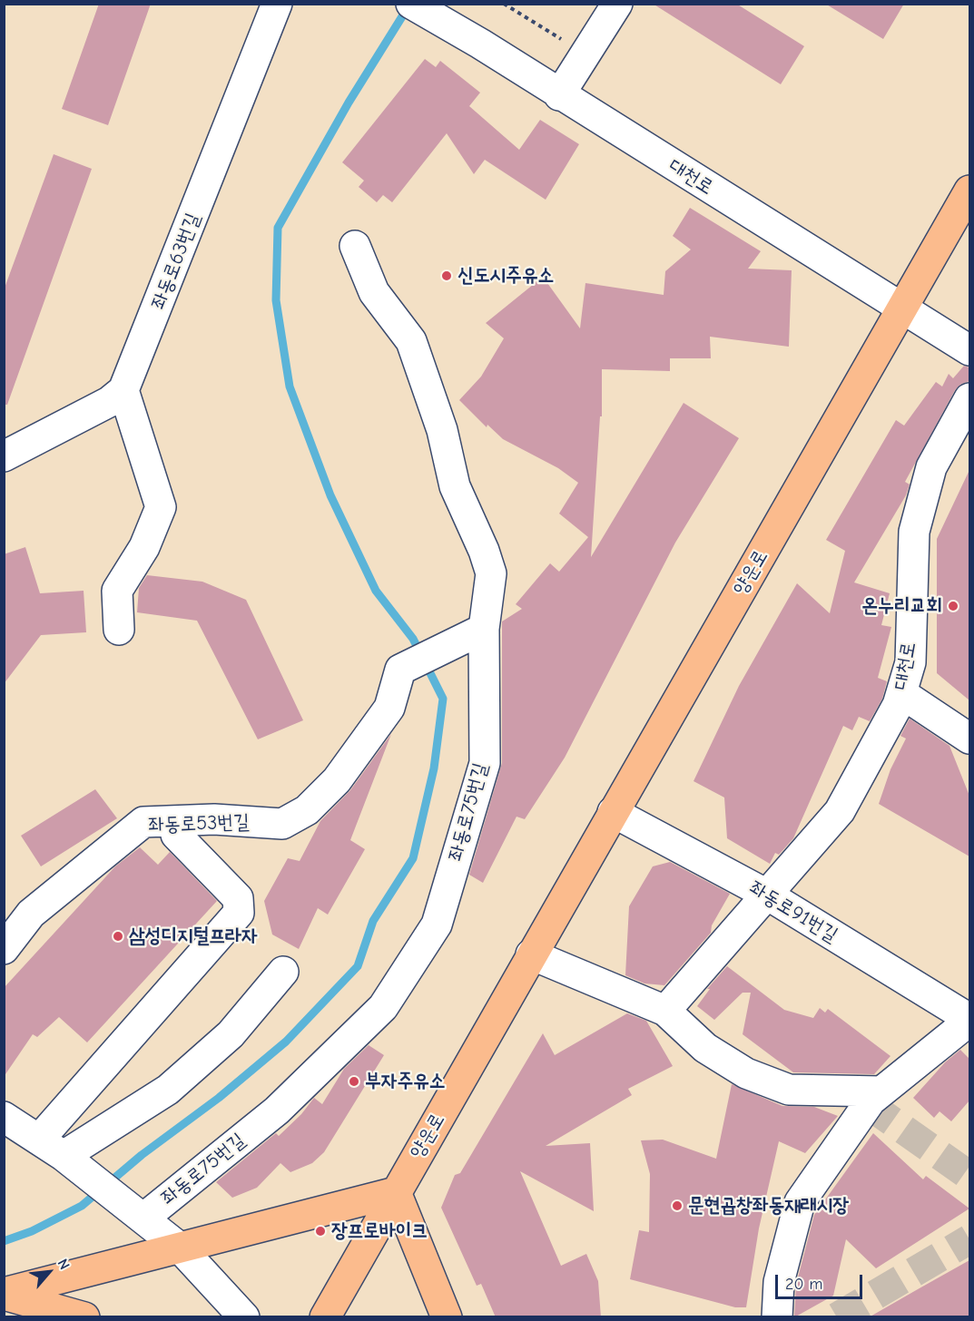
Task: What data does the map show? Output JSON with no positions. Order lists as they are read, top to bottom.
{
  "streets": {
    "main road": ["양운로"],
    "street": [
      "대천로",
      "좌동로63번길",
      "좌동로75번길",
      "좌동로53번길",
      "좌동로91번길"
    ]
  },
  "crossings": [
    ["대천로", "양운로"],
    ["대천로", "좌동로91번길"],
    ["양운로", "좌동로91번길"],
    ["좌동로75번길", "좌동로53번길"]
  ],
  "places": [
    "신도시주유소",
    "온누리교회",
    "삼성디지털프라자",
    "부자주유소",
    "문현곱창좌동재래시장",
    "장프로바이크"
  ],
  "scale_bar": "20 m",
  "north": "top right"
}
